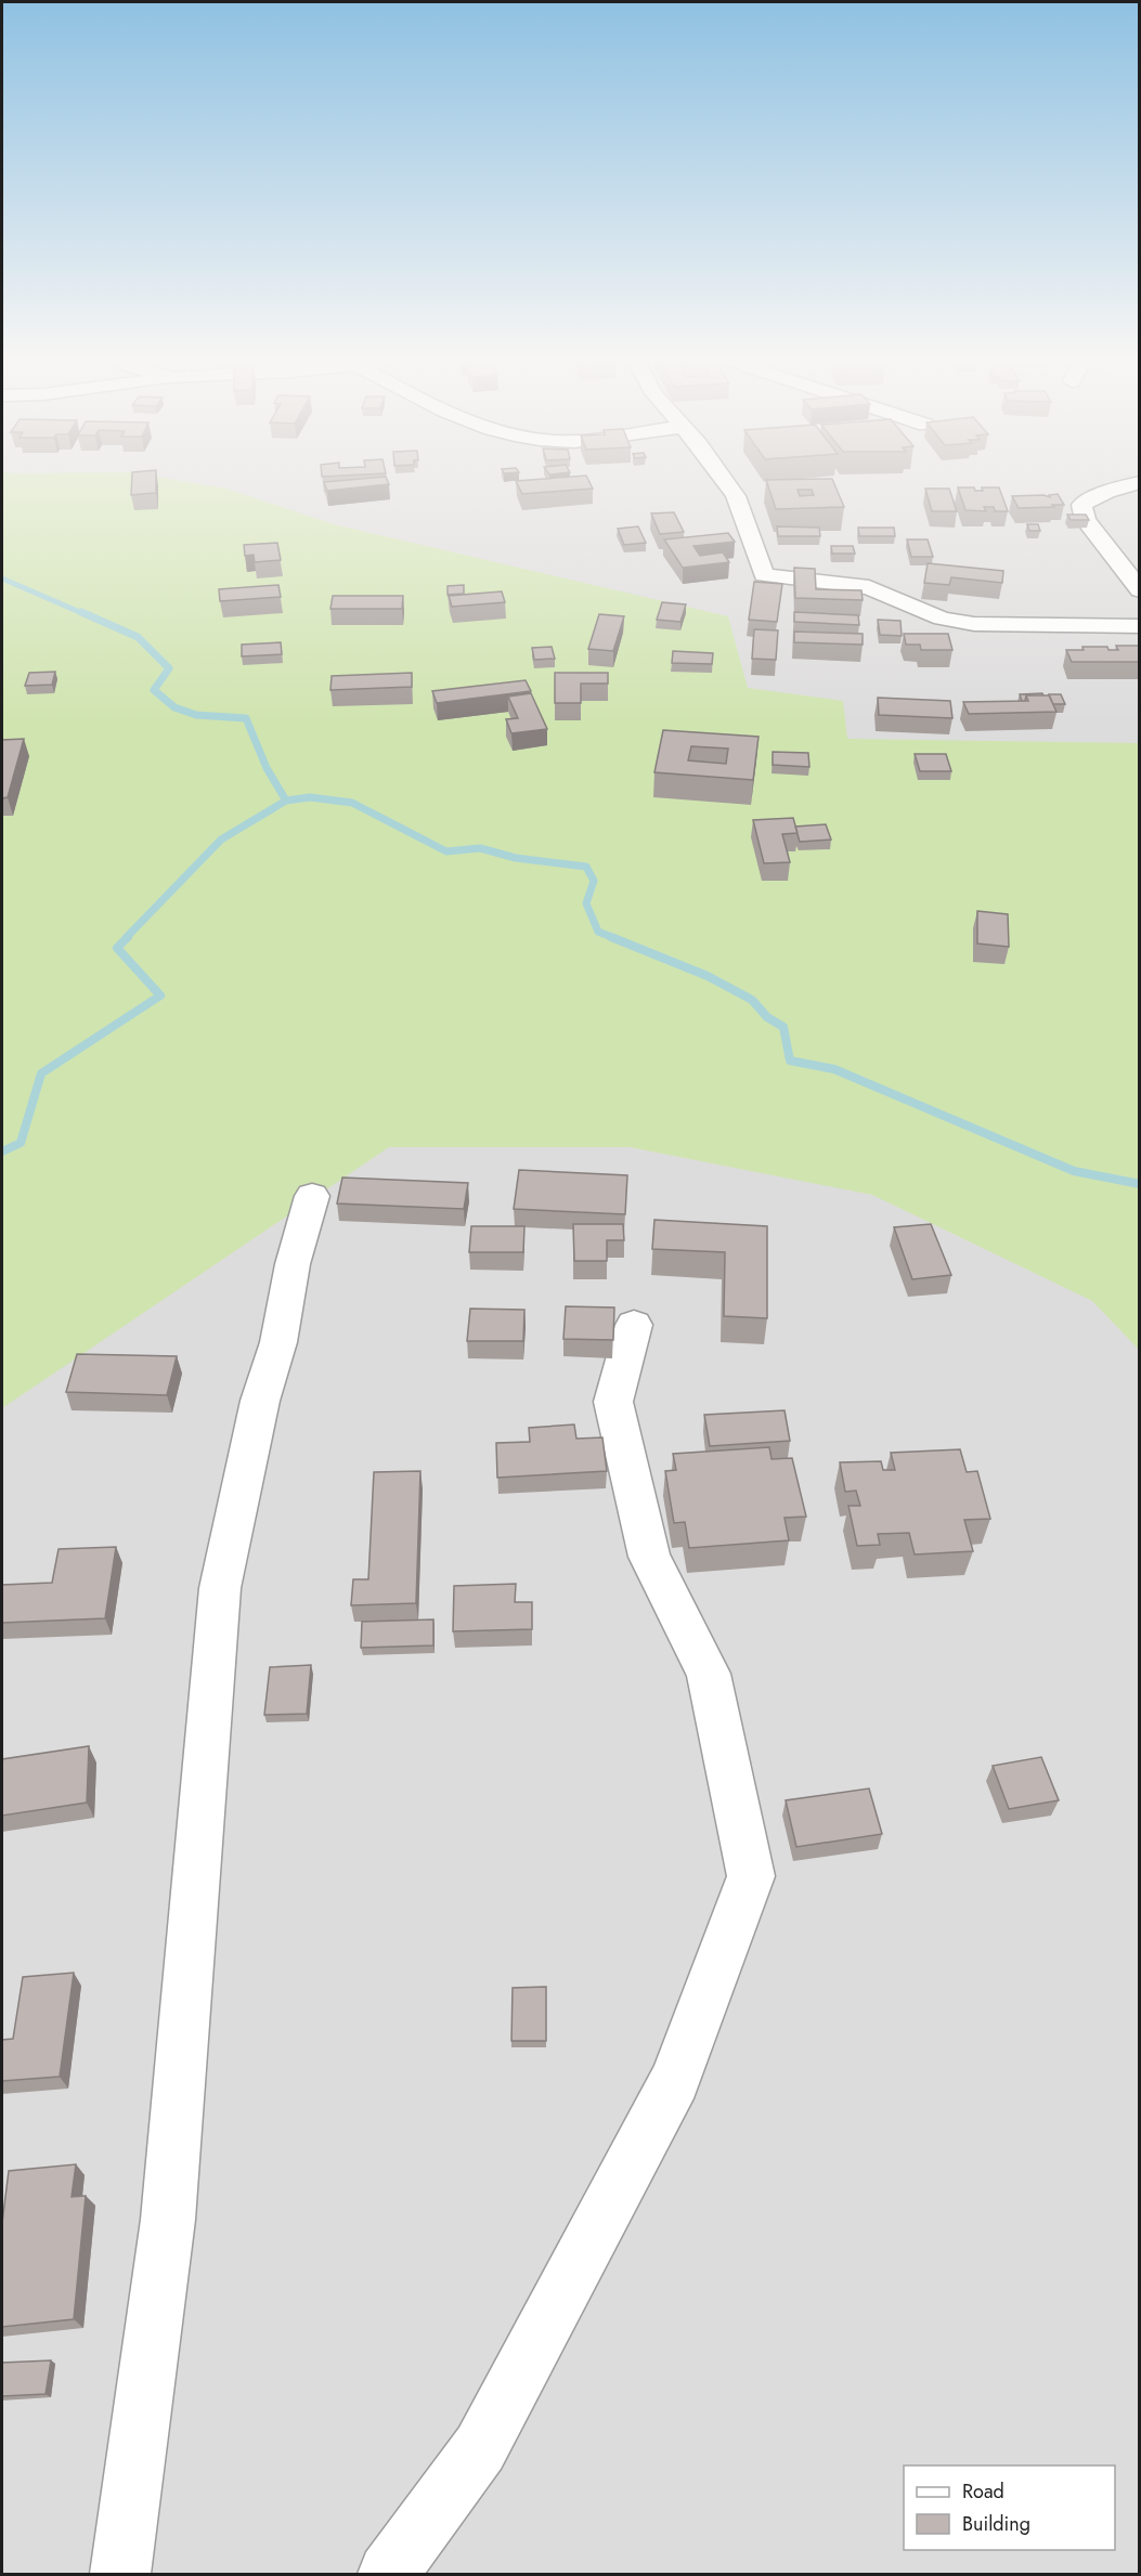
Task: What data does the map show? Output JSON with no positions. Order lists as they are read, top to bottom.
{
  "legend": ["Road", "Building"]
}
